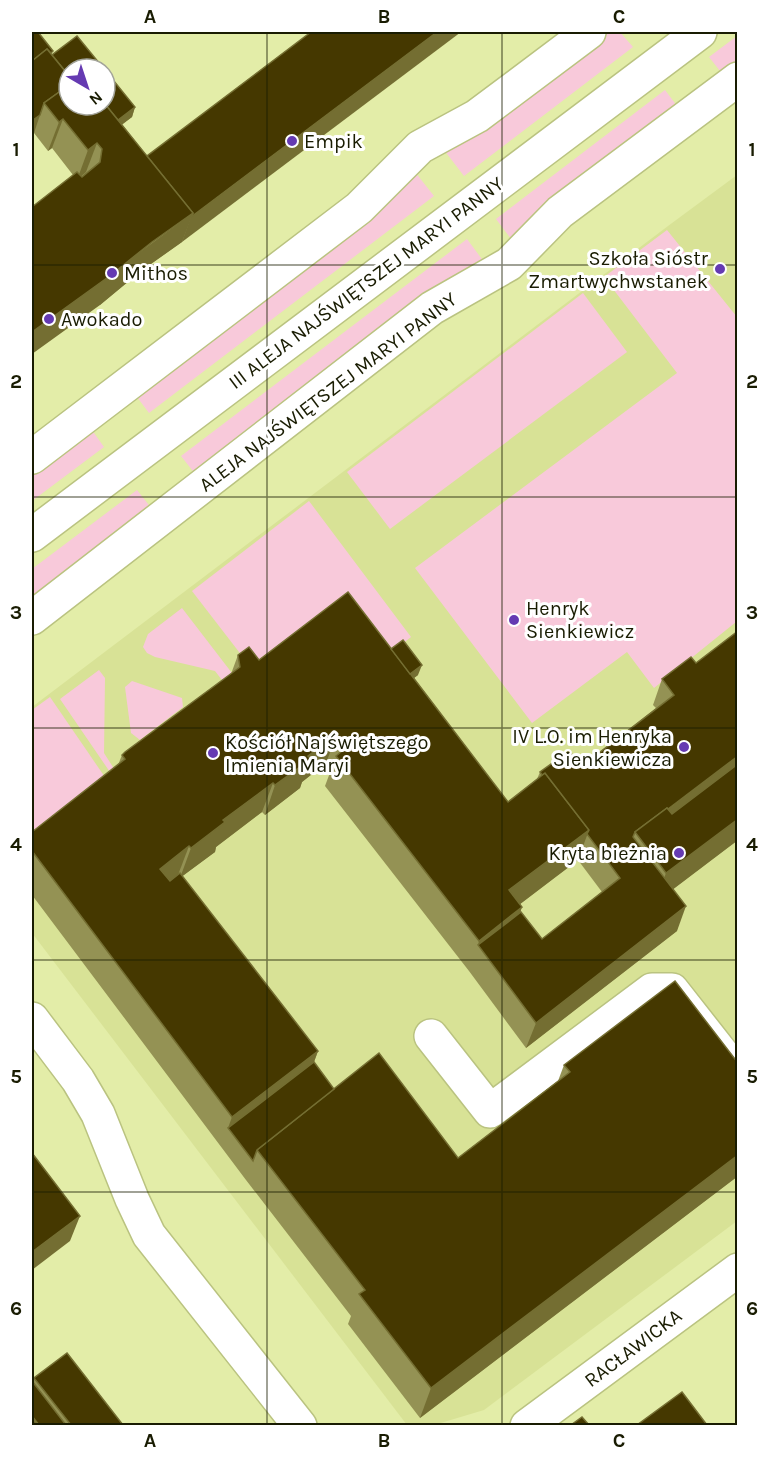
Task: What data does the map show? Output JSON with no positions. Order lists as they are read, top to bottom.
{
  "streets": {
    "street": ["III ALEJA NAJŚWIĘTSZEJ MARYI PANNY", "ALEJA NAJŚWIĘTSZEJ MARYI PANNY", "RACŁAWICKA"]
  },
  "places": [
    "Empik",
    "Szkoła Sióstr Zmartwychwstanek",
    "Mithos",
    "Awokado",
    "Henryk Sienkiewicz",
    "IV L.O. im Henryka Sienkiewicza",
    "Kościół Najświętszego Imienia Maryi",
    "Kryta bieżnia"
  ],
  "north": "bottom right",
  "grid": {
    "columns": ["A", "B", "C"],
    "rows": [
      "1",
      "2",
      "3",
      "4",
      "5",
      "6"
    ]
  }
}
